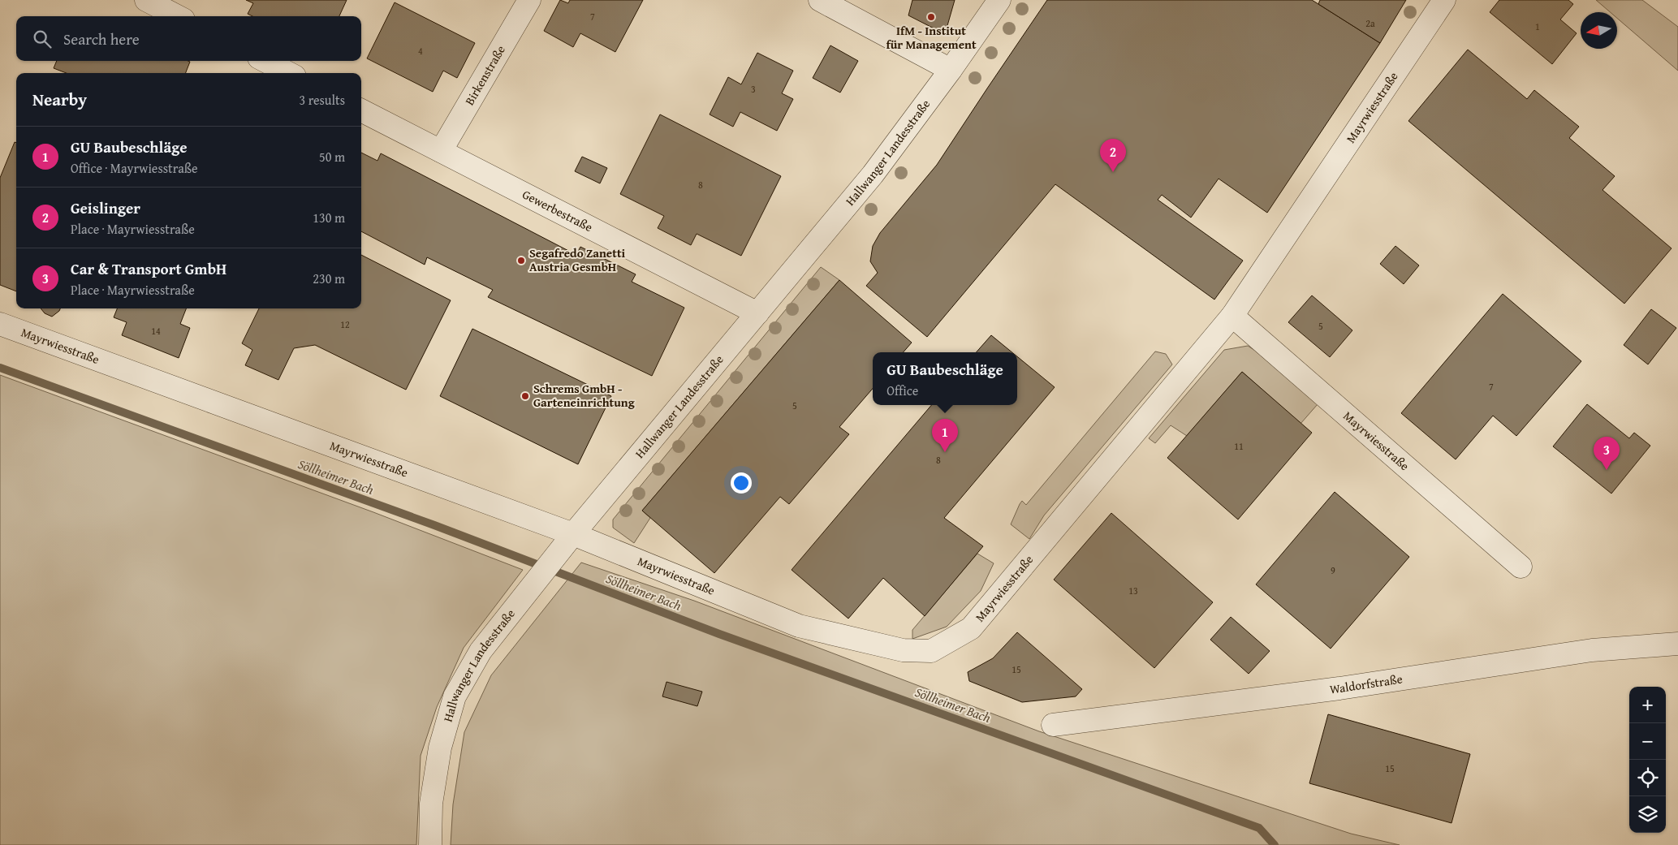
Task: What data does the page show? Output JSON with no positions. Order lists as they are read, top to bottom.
{
  "streets": {
    "street": [
      "Birkenstraße",
      "Mayrwiesstraße",
      "Hallwanger Landesstraße",
      "Gewerbestraße",
      "Waldorfstraße"
    ]
  },
  "crossings": [
    ["Birkenstraße", "Gewerbestraße"],
    ["Mayrwiesstraße", "Hallwanger Landesstraße"],
    ["Hallwanger Landesstraße", "Gewerbestraße"]
  ],
  "water": ["Söllheimer Bach"],
  "places": ["IfM - Institut für Management", "Segafredo Zanetti Austria GesmbH", "Schrems GmbH - Garteneinrichtung"],
  "house_numbers": [
    "7",
    "2a",
    "1",
    "4",
    "3",
    "8",
    "12",
    "5",
    "14",
    "7",
    "5",
    "11",
    "8",
    "9",
    "13",
    "15",
    "15"
  ],
  "north": "left",
  "page": {
    "search": "Search here",
    "heading": ["Nearby", "3 results"],
    "list": [
      {
        "mark": "1",
        "name": "GU Baubeschläge",
        "note": "Office · Mayrwiesstraße",
        "value": "50 m"
      },
      {
        "mark": "2",
        "name": "Geislinger",
        "note": "Place · Mayrwiesstraße",
        "value": "130 m"
      },
      {
        "mark": "3",
        "name": "Car & Transport GmbH",
        "note": "Place · Mayrwiesstraße",
        "value": "230 m"
      }
    ],
    "pins": ["2", "1", "3"],
    "popup": ["GU Baubeschläge", "Office"],
    "map_buttons": ["+", "−"]
  }
}
